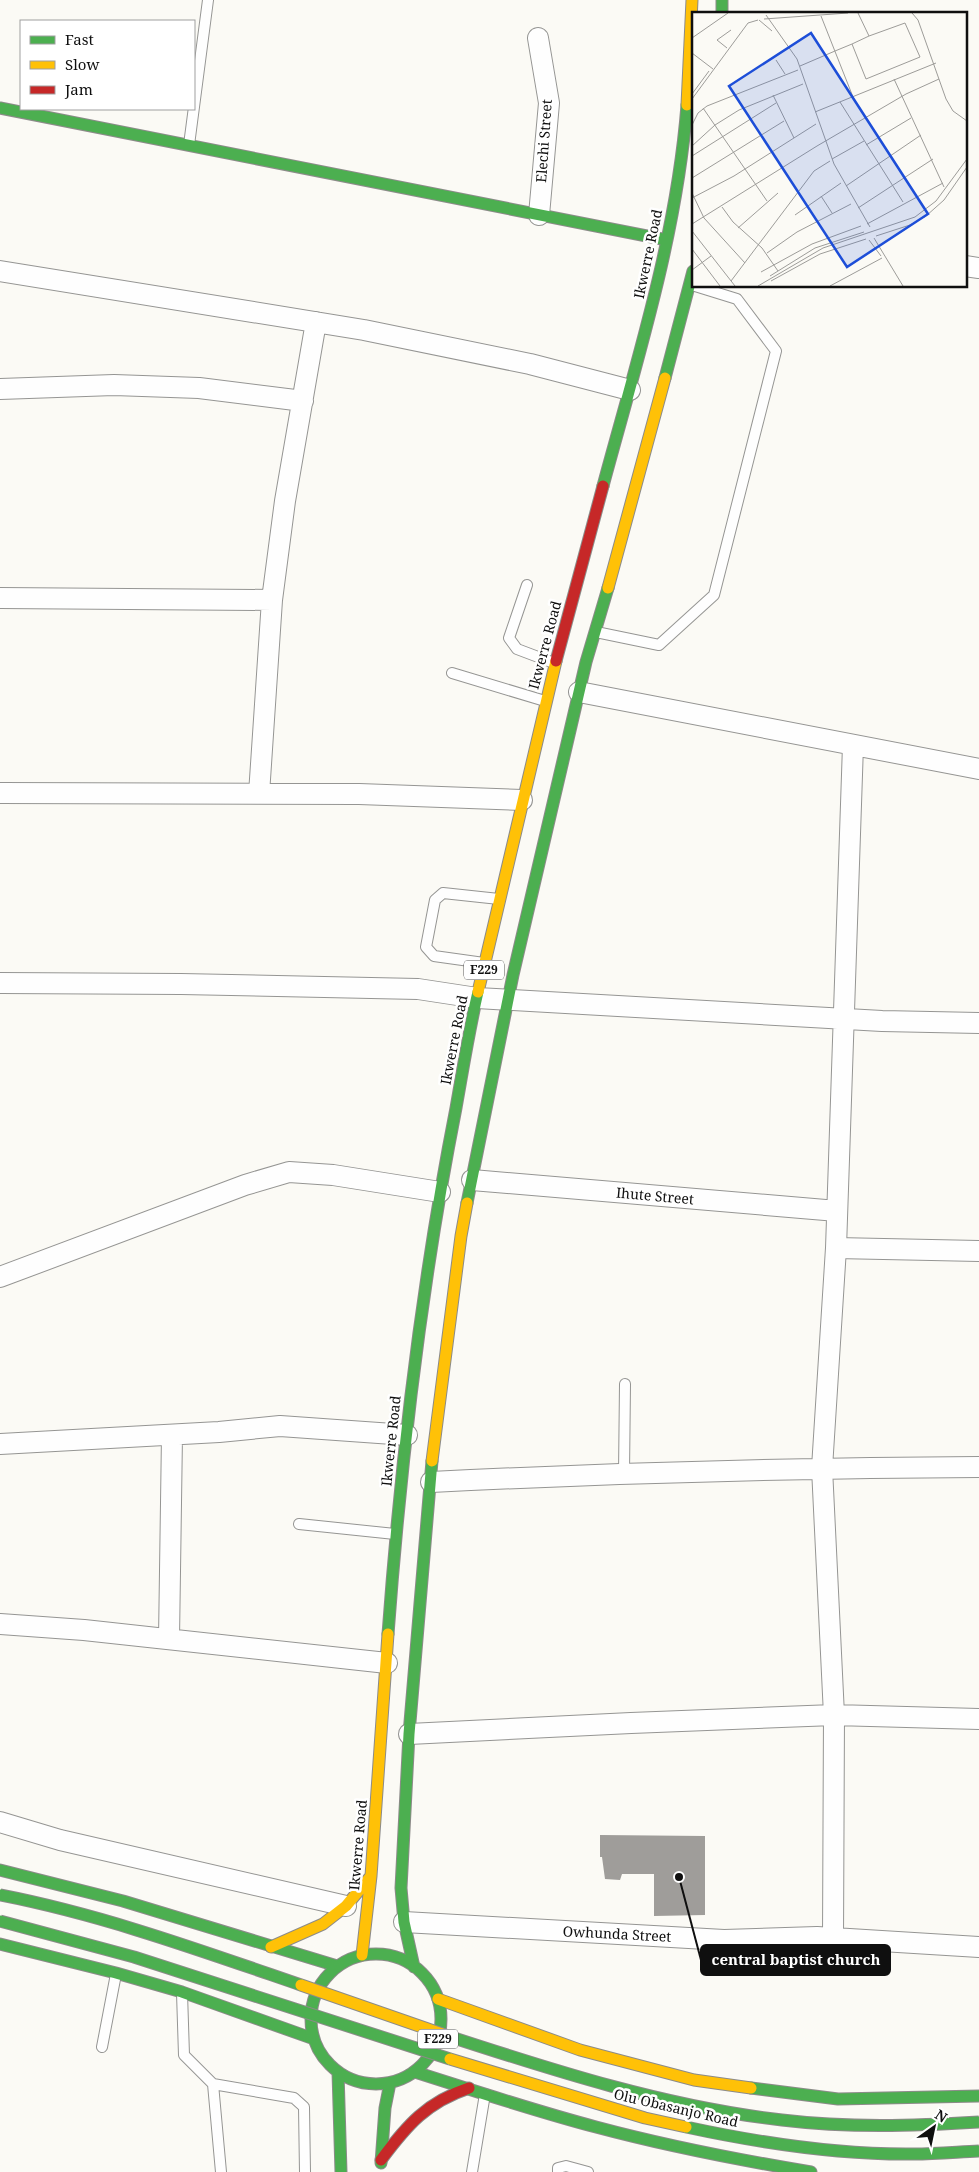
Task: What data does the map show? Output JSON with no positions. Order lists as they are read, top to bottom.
{
  "streets": {
    "main road": ["Ikwerre Road", "F229", "Olu Obasanjo Road"],
    "street": ["Elechi Street", "Ihute Street", "Owhunda Street"]
  },
  "crossings": [
    ["Ikwerre Road", "F229"],
    ["F229", "Ihute Street"],
    ["F229", "Owhunda Street"]
  ],
  "places": ["central baptist church"],
  "legend": ["Fast", "Slow", "Jam"],
  "north": "top right"
}
